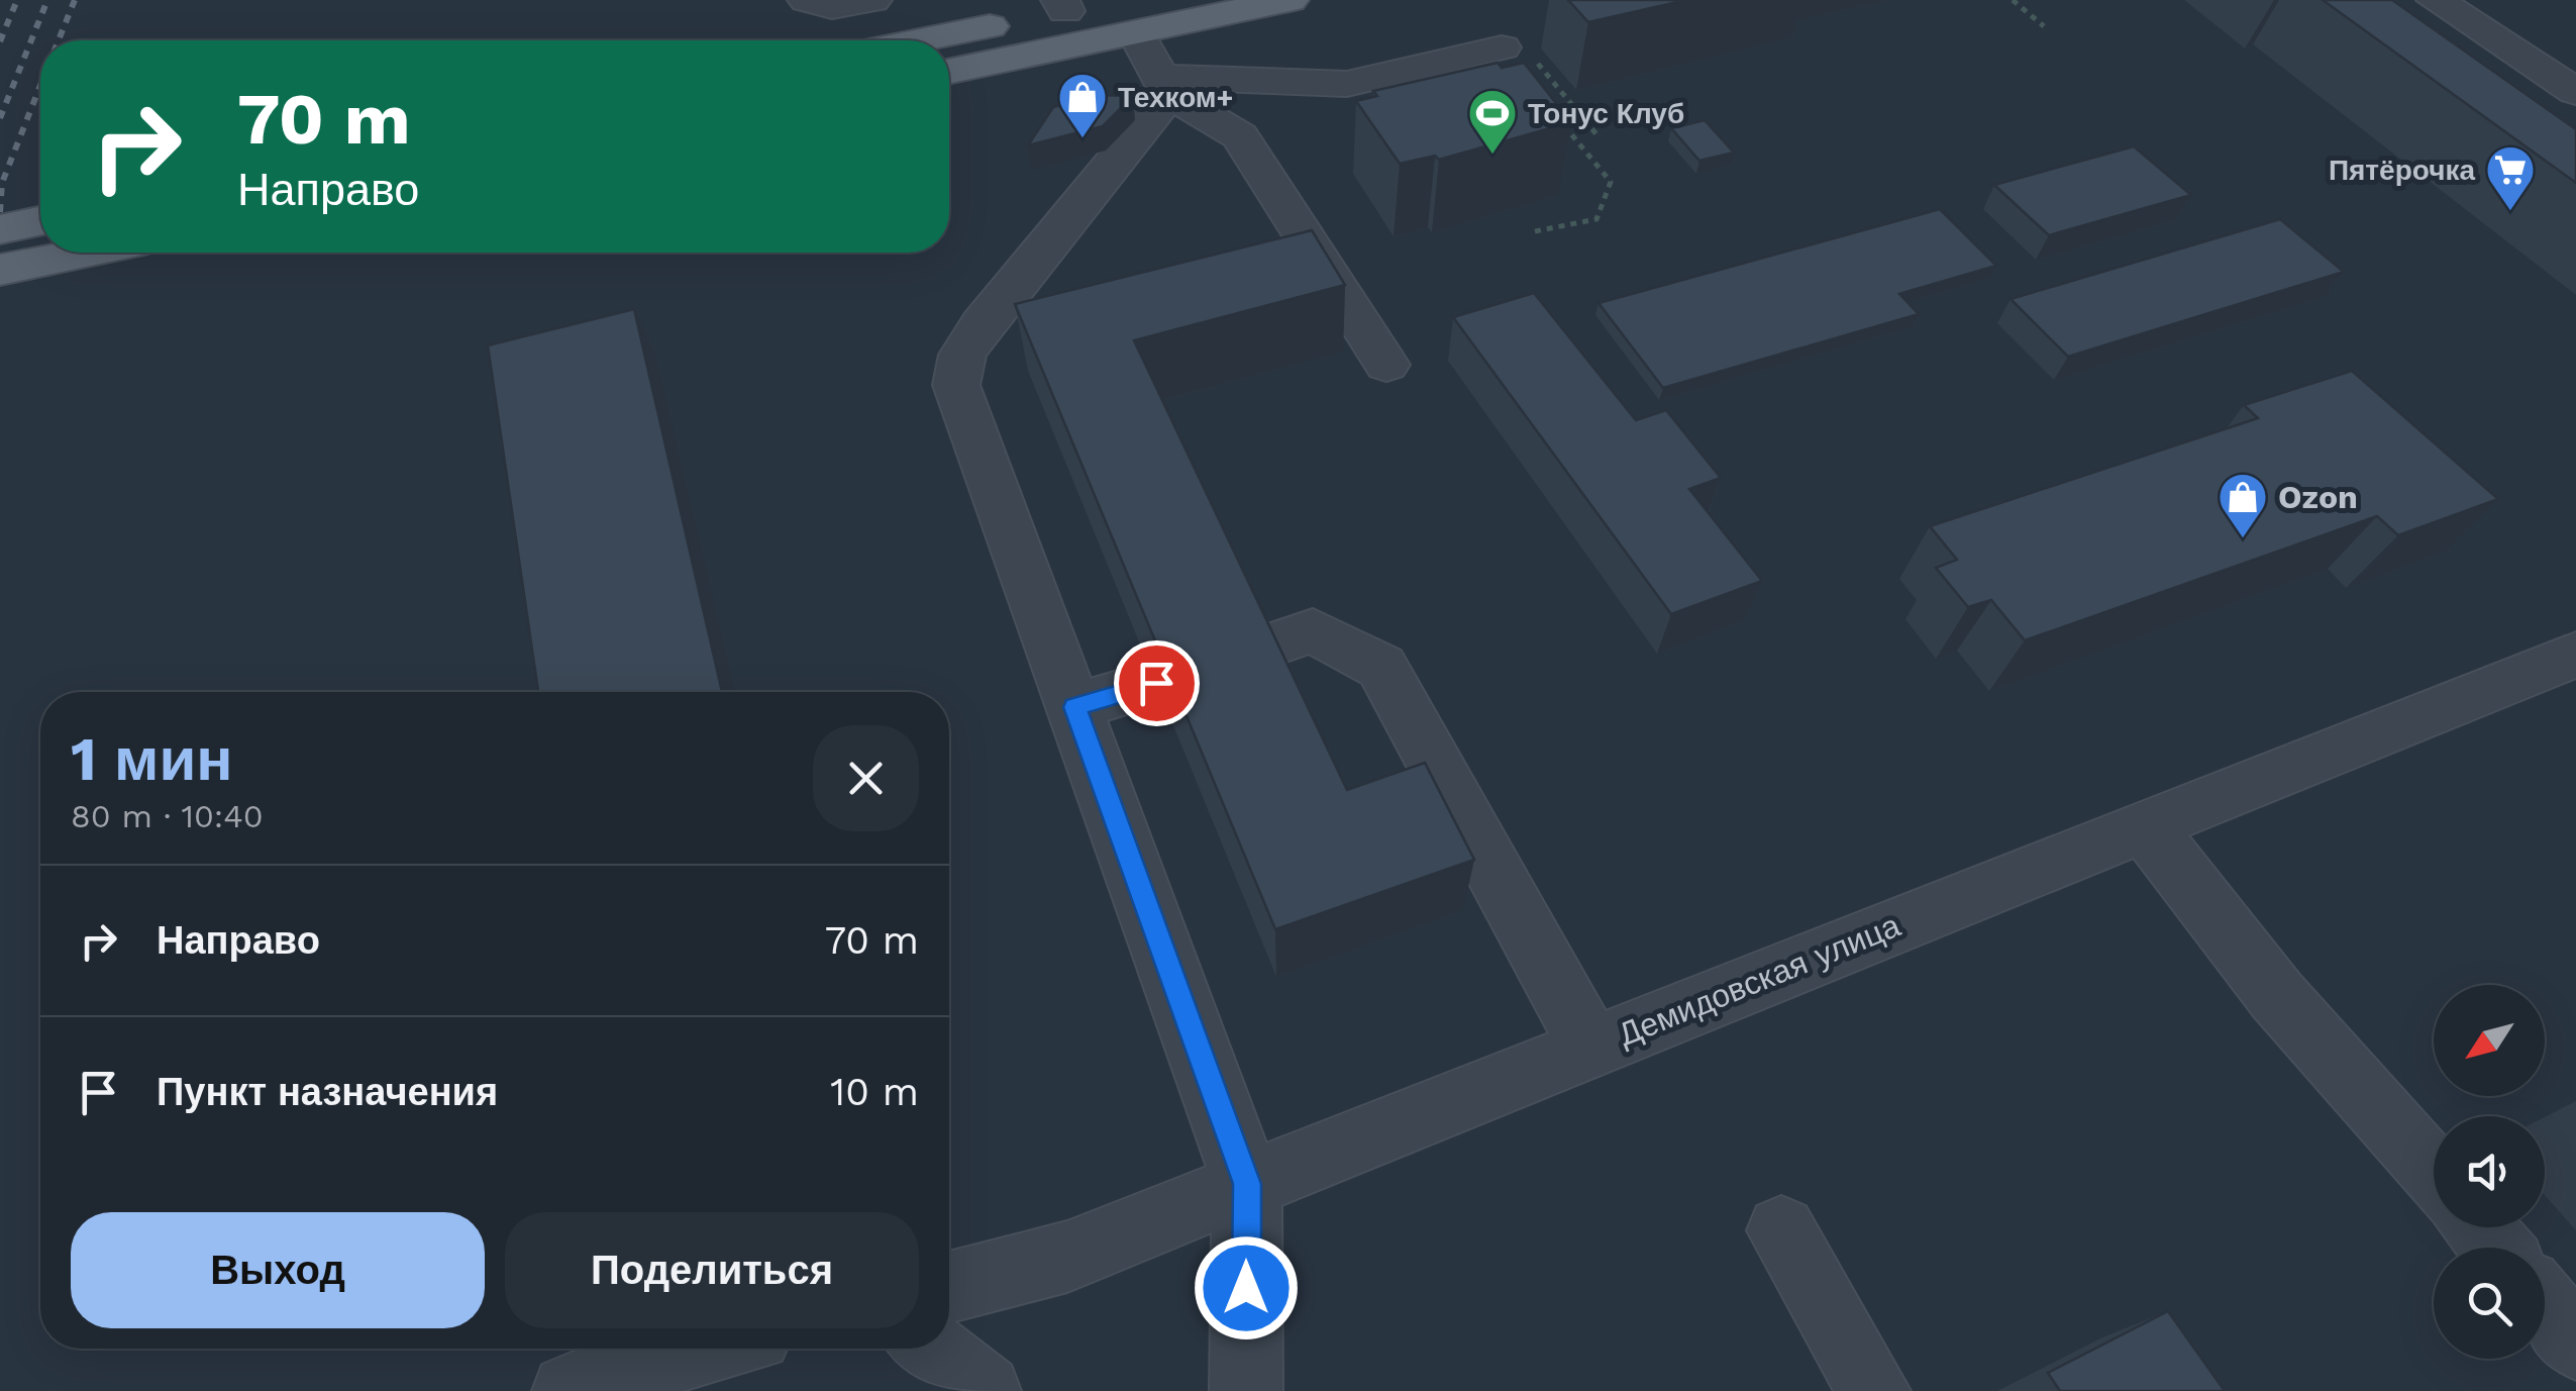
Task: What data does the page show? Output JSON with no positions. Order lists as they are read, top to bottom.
{
  "streets": {
    "street": ["Демидовская улица"]
  },
  "places": {
    "shop": ["Техком+", "Ozon"],
    "sports": ["Тонус Клуб"],
    "supermarket": ["Пятёрочка"]
  },
  "north": "bottom left",
  "page": {
    "turn": ["70 m", "Направо"],
    "heading": ["1 мин", "80 m · 10:40"],
    "list": [
      {
        "name": "Направо",
        "value": "70 m"
      },
      {
        "name": "Пункт назначения",
        "value": "10 m"
      }
    ],
    "buttons": ["Выход", "Поделиться"]
  }
}
